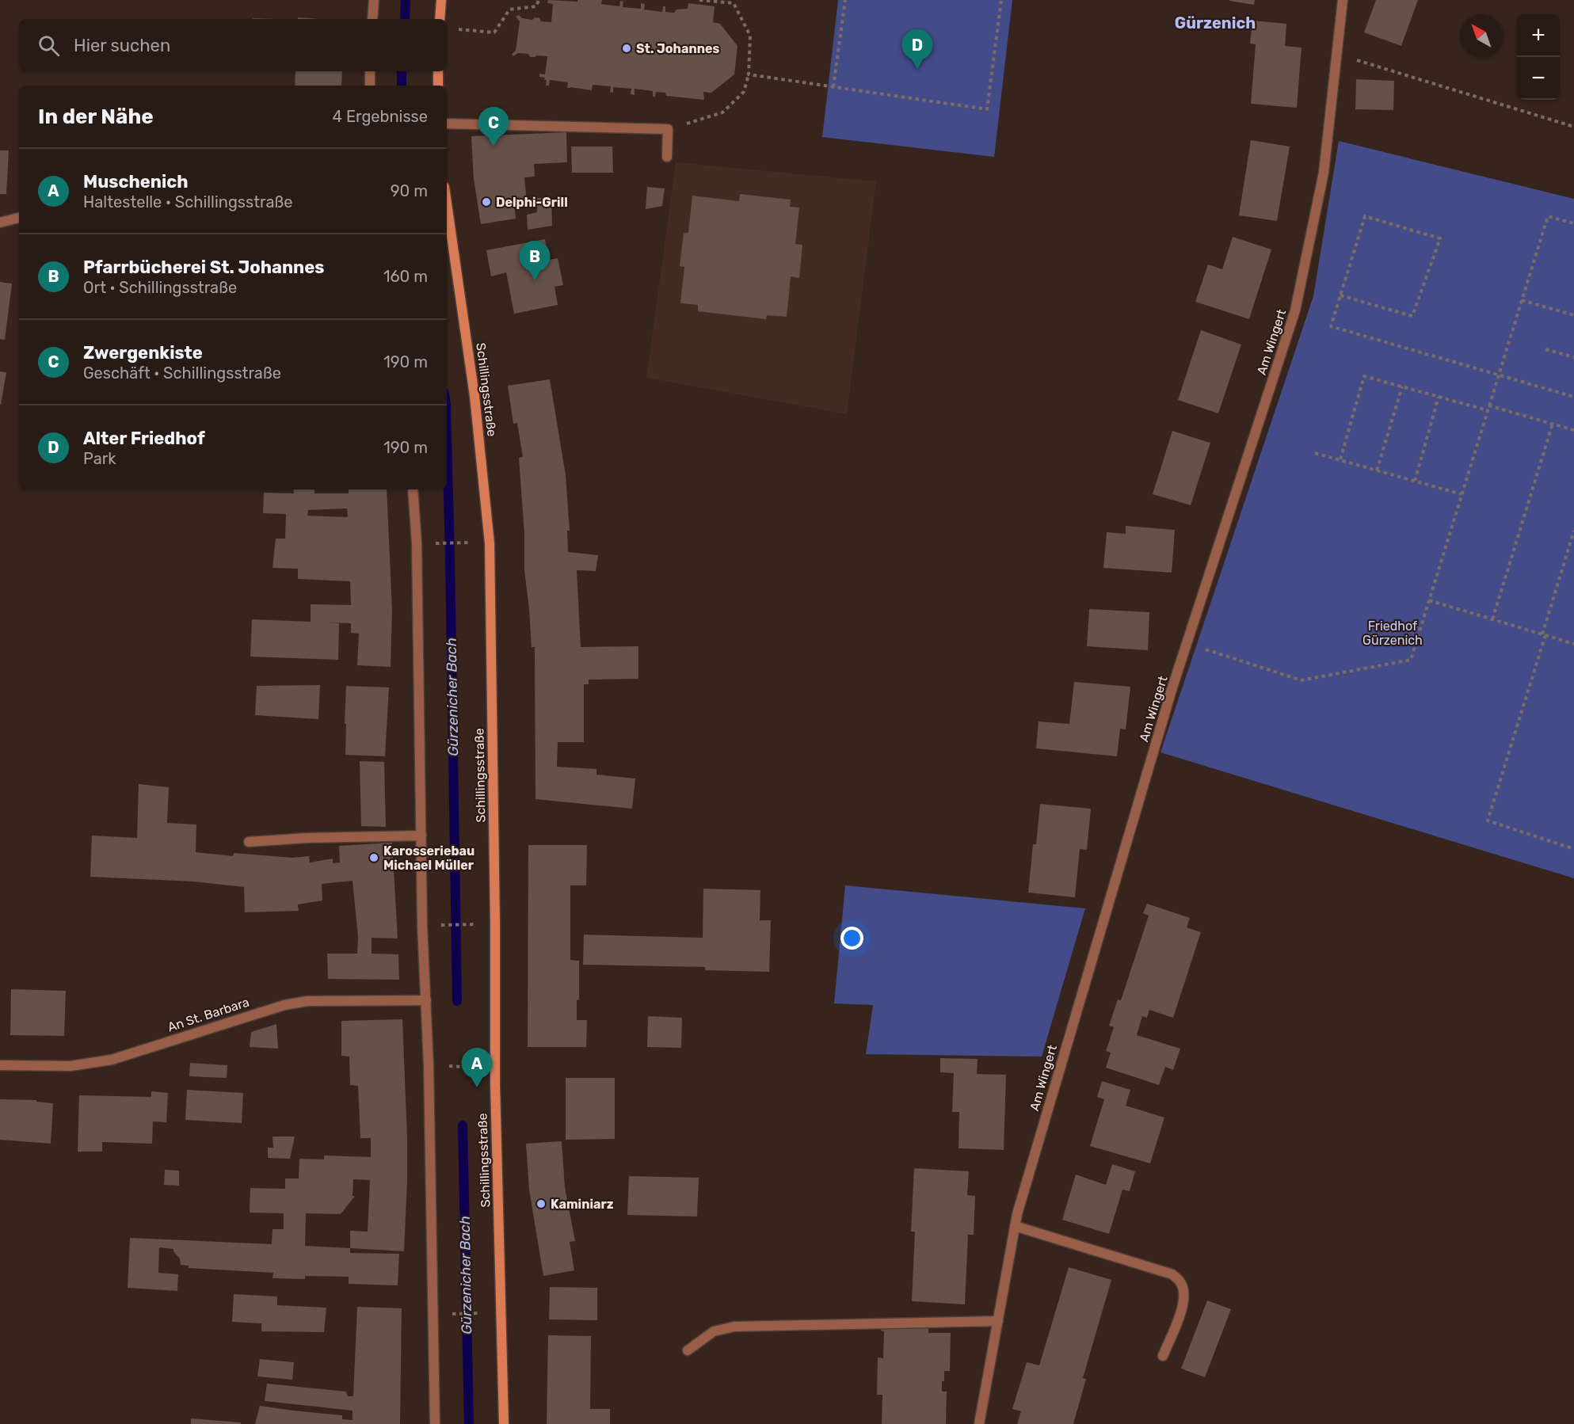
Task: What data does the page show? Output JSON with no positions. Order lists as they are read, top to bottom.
{
  "streets": {
    "main road": ["Schillingsstraße"],
    "street": ["Am Wingert", "An St. Barbara"]
  },
  "districts": ["Gürzenich"],
  "water": ["Gürzenicher Bach"],
  "parks": ["Friedhof Gürzenich"],
  "places": [
    "St. Johannes",
    "Delphi-Grill",
    "Karosseriebau Michael Müller",
    "Kaminiarz"
  ],
  "north": "top left",
  "page": {
    "map_buttons": ["+", "−"],
    "search": "Hier suchen",
    "pins": [
      "D",
      "C",
      "B",
      "A"
    ],
    "heading": ["In der Nähe", "4 Ergebnisse"],
    "list": [
      {
        "mark": "A",
        "name": "Muschenich",
        "note": "Haltestelle · Schillingsstraße",
        "value": "90 m"
      },
      {
        "mark": "B",
        "name": "Pfarrbücherei St. Johannes",
        "note": "Ort · Schillingsstraße",
        "value": "160 m"
      },
      {
        "mark": "C",
        "name": "Zwergenkiste",
        "note": "Geschäft · Schillingsstraße",
        "value": "190 m"
      },
      {
        "mark": "D",
        "name": "Alter Friedhof",
        "note": "Park",
        "value": "190 m"
      }
    ]
  }
}
